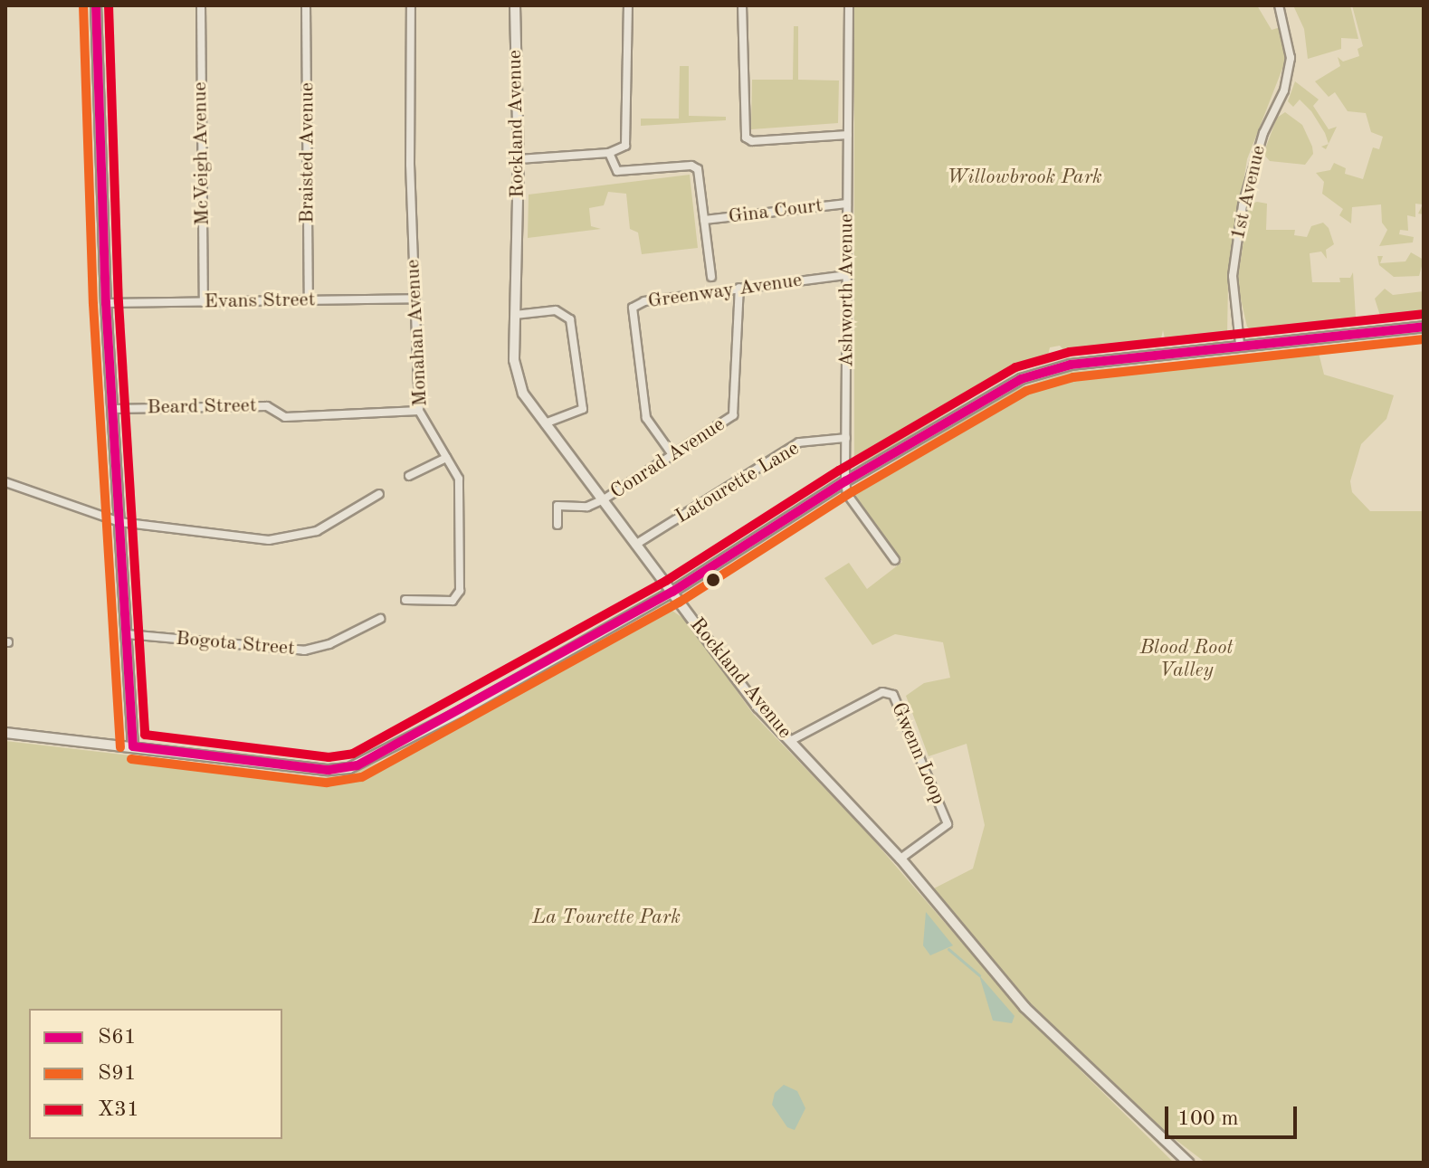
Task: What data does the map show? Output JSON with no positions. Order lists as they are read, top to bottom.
{
  "streets": {
    "street": [
      "Rockland Avenue",
      "Braisted Avenue",
      "McVeigh Avenue",
      "1st Avenue",
      "Gina Court",
      "Ashworth Avenue",
      "Greenway Avenue",
      "Evans Street",
      "Monahan Avenue",
      "Beard Street",
      "Conrad Avenue",
      "Latourette Lane",
      "Bogota Street",
      "Gwenn Loop"
    ]
  },
  "crossings": [
    ["Rockland Avenue", "Conrad Avenue"],
    ["Rockland Avenue", "Latourette Lane"],
    ["Rockland Avenue", "Gwenn Loop"],
    ["Braisted Avenue", "Evans Street"],
    ["McVeigh Avenue", "Evans Street"],
    ["Gina Court", "Ashworth Avenue"],
    ["Ashworth Avenue", "Greenway Avenue"],
    ["Ashworth Avenue", "Latourette Lane"],
    ["Greenway Avenue", "Conrad Avenue"],
    ["Evans Street", "Monahan Avenue"],
    ["Monahan Avenue", "Beard Street"]
  ],
  "parks": ["Willowbrook Park", "Blood Root Valley", "La Tourette Park"],
  "lines": ["transit line S61", "transit line S91", "transit line X31"],
  "legend": ["S61", "S91", "X31"],
  "scale_bar": "100 m"
}
